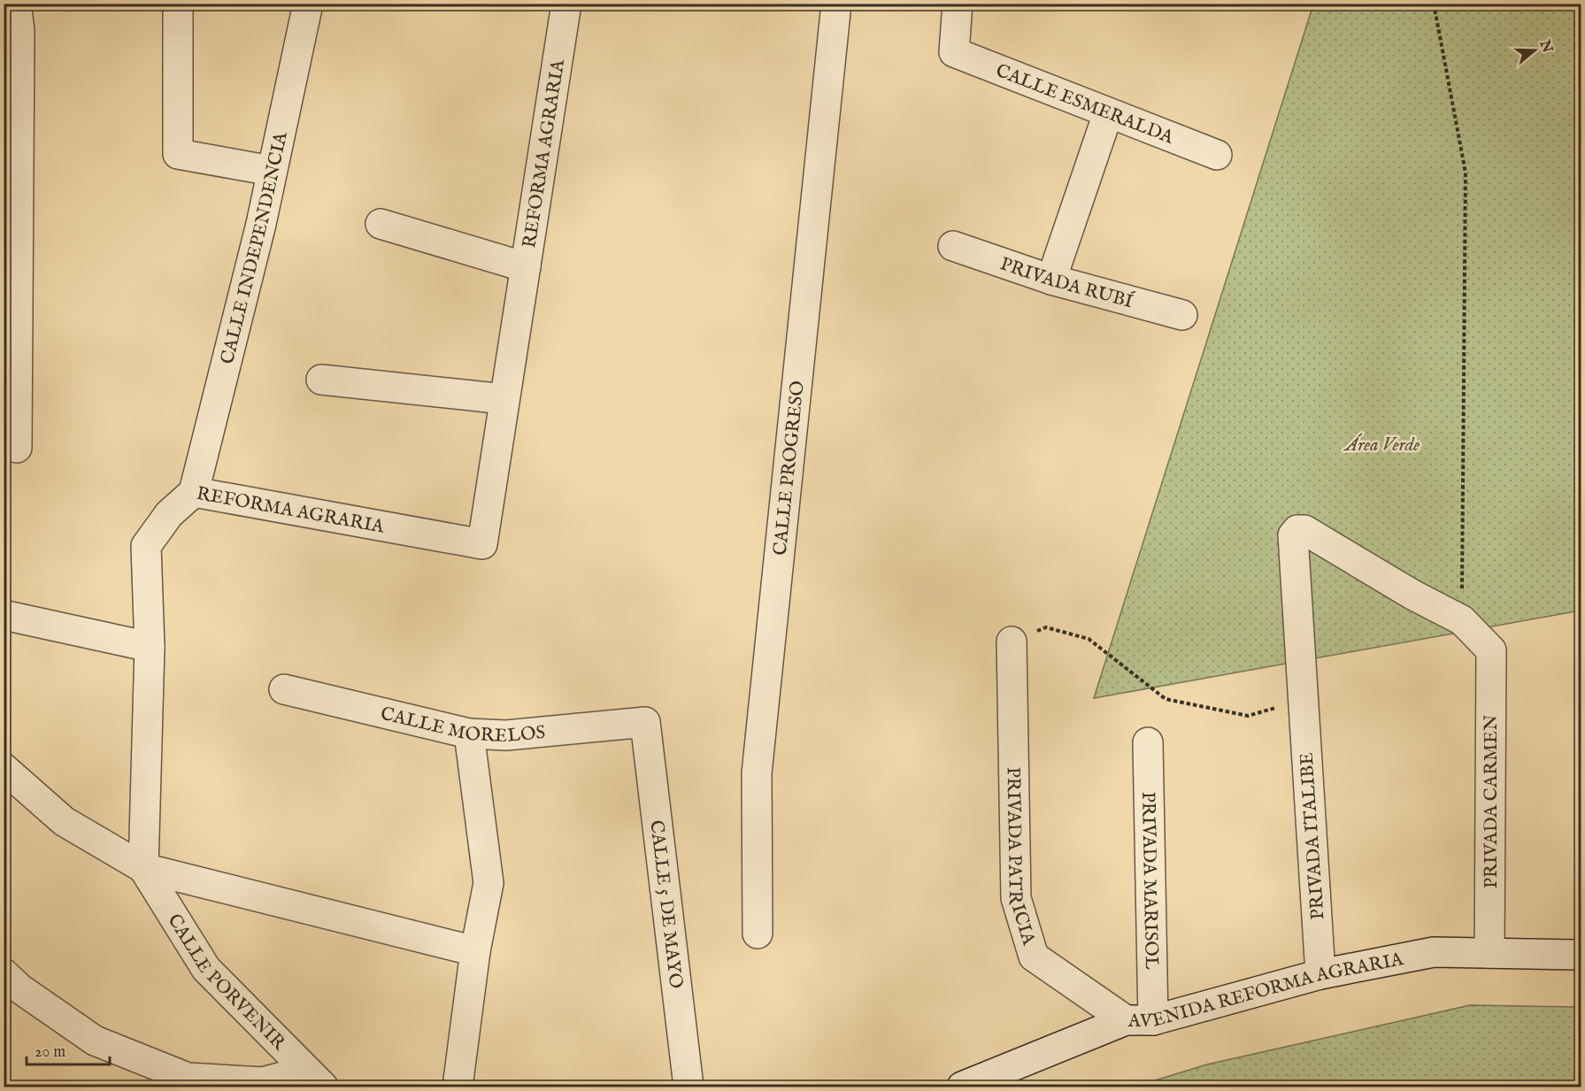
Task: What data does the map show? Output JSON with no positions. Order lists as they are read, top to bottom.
{
  "streets": {
    "street": [
      "CALLE ESMERALDA",
      "REFORMA AGRARIA",
      "CALLE INDEPENDENCIA",
      "PRIVADA RUBÍ",
      "CALLE PROGRESO",
      "CALLE MORELOS",
      "PRIVADA CARMEN",
      "PRIVADA ITALIBE",
      "PRIVADA PATRICIA",
      "PRIVADA MARISOL",
      "CALLE 5 DE MAYO",
      "CALLE PORVENIR",
      "AVENIDA REFORMA AGRARIA"
    ]
  },
  "crossings": [
    ["REFORMA AGRARIA", "CALLE INDEPENDENCIA"],
    ["REFORMA AGRARIA", "CALLE PORVENIR"],
    ["CALLE MORELOS", "CALLE 5 DE MAYO"],
    ["PRIVADA CARMEN", "PRIVADA ITALIBE"],
    ["PRIVADA CARMEN", "AVENIDA REFORMA AGRARIA"],
    ["PRIVADA ITALIBE", "AVENIDA REFORMA AGRARIA"],
    ["PRIVADA PATRICIA", "PRIVADA MARISOL"],
    ["PRIVADA PATRICIA", "AVENIDA REFORMA AGRARIA"],
    ["PRIVADA MARISOL", "AVENIDA REFORMA AGRARIA"]
  ],
  "parks": ["Área Verde"],
  "scale_bar": "20 m",
  "north": "right"
}
